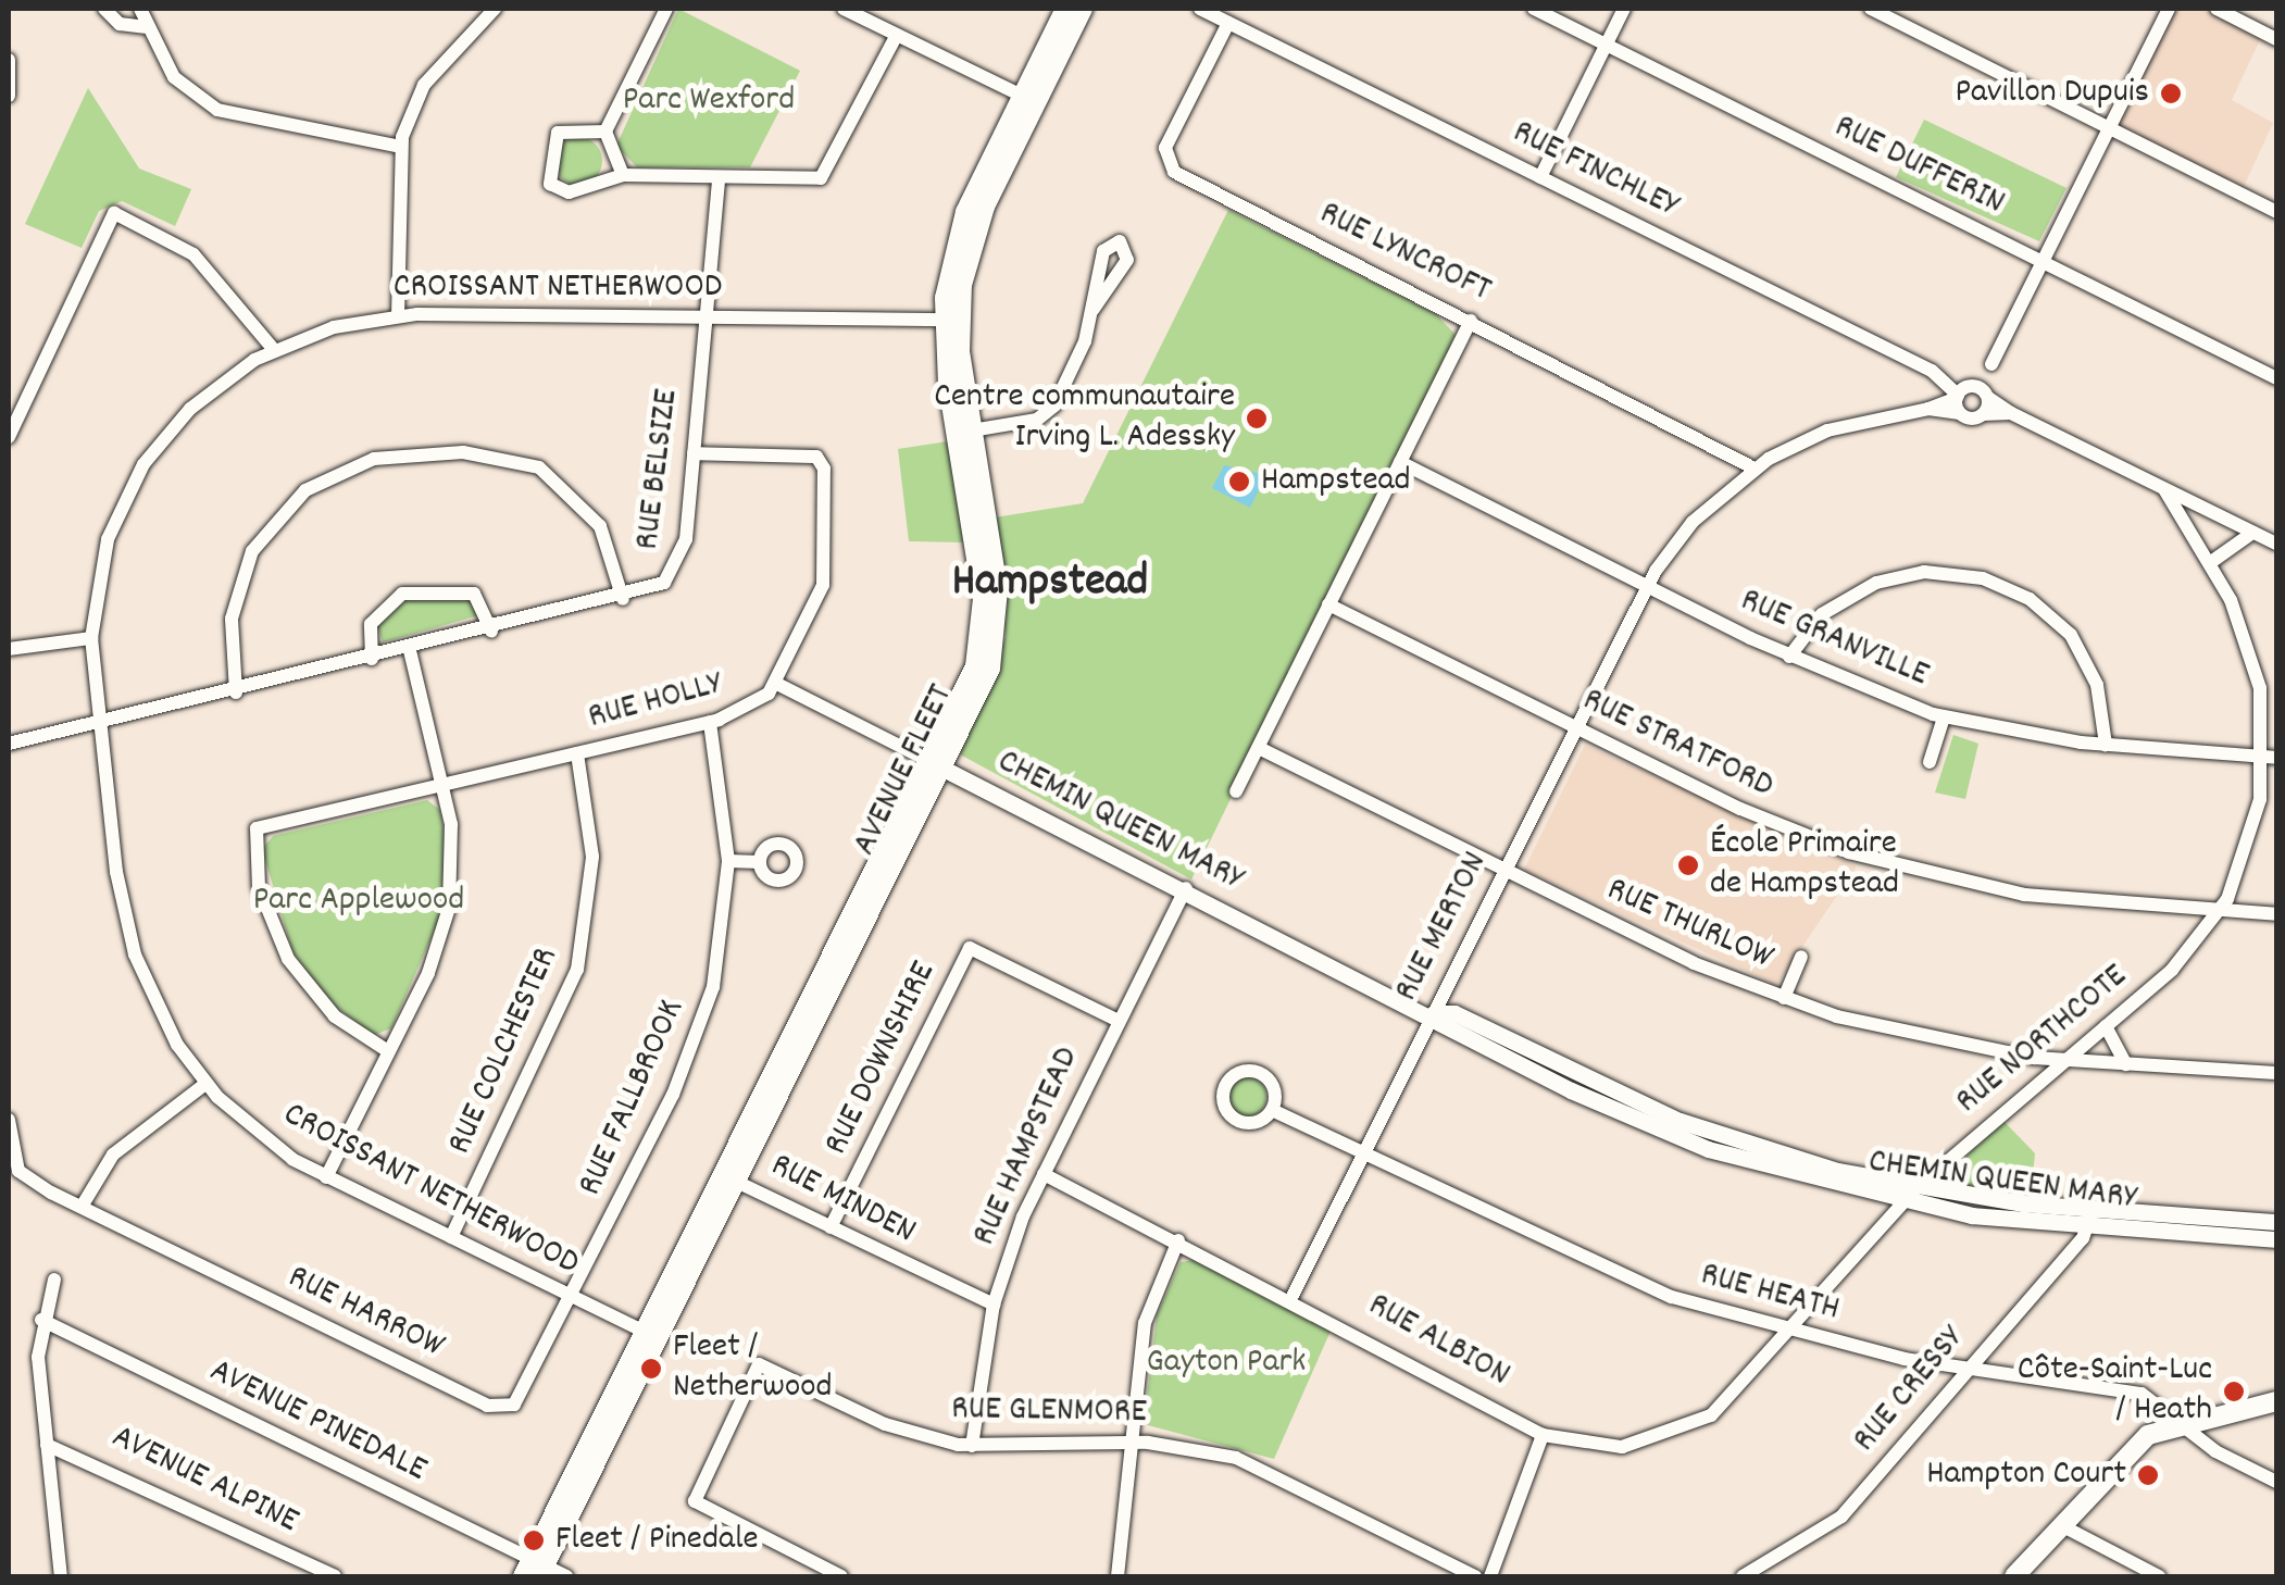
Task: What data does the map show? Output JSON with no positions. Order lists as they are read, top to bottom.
{
  "streets": {
    "main road": ["AVENUE FLEET"],
    "street": [
      "RUE DUFFERIN",
      "RUE FINCHLEY",
      "RUE LYNCROFT",
      "CROISSANT NETHERWOOD",
      "RUE BELSIZE",
      "RUE GRANVILLE",
      "RUE HOLLY",
      "RUE STRATFORD",
      "CHEMIN QUEEN MARY",
      "RUE THURLOW",
      "RUE MERTON",
      "RUE NORTHCOTE",
      "RUE COLCHESTER",
      "RUE DOWNSHIRE",
      "RUE FALLBROOK",
      "RUE HAMPSTEAD",
      "RUE MINDEN",
      "RUE HEATH",
      "RUE HARROW",
      "RUE ALBION",
      "RUE CRESSY",
      "RUE GLENMORE",
      "AVENUE PINEDALE",
      "AVENUE ALPINE"
    ]
  },
  "crossings": [
    ["RUE FINCHLEY", "RUE LYNCROFT"],
    ["RUE FINCHLEY", "RUE MERTON"],
    ["RUE LYNCROFT", "RUE MERTON"],
    ["CROISSANT NETHERWOOD", "RUE BELSIZE"],
    ["CROISSANT NETHERWOOD", "AVENUE FLEET"],
    ["CROISSANT NETHERWOOD", "RUE COLCHESTER"],
    ["CROISSANT NETHERWOOD", "RUE FALLBROOK"],
    ["CROISSANT NETHERWOOD", "RUE HARROW"],
    ["RUE GRANVILLE", "RUE MERTON"],
    ["RUE GRANVILLE", "RUE NORTHCOTE"],
    ["RUE HOLLY", "CHEMIN QUEEN MARY"],
    ["RUE HOLLY", "RUE COLCHESTER"],
    ["RUE HOLLY", "RUE FALLBROOK"],
    ["RUE STRATFORD", "RUE MERTON"],
    ["RUE STRATFORD", "RUE NORTHCOTE"],
    ["AVENUE FLEET", "CHEMIN QUEEN MARY"],
    ["AVENUE FLEET", "RUE MINDEN"],
    ["AVENUE FLEET", "AVENUE PINEDALE"],
    ["CHEMIN QUEEN MARY", "RUE MERTON"],
    ["CHEMIN QUEEN MARY", "RUE NORTHCOTE"],
    ["CHEMIN QUEEN MARY", "RUE HAMPSTEAD"],
    ["CHEMIN QUEEN MARY", "RUE CRESSY"],
    ["RUE THURLOW", "RUE MERTON"],
    ["RUE THURLOW", "RUE NORTHCOTE"],
    ["RUE MERTON", "RUE HEATH"],
    ["RUE MERTON", "RUE ALBION"],
    ["RUE NORTHCOTE", "RUE HEATH"],
    ["RUE NORTHCOTE", "RUE ALBION"],
    ["RUE DOWNSHIRE", "RUE HAMPSTEAD"],
    ["RUE DOWNSHIRE", "RUE MINDEN"],
    ["RUE FALLBROOK", "RUE HARROW"],
    ["RUE HAMPSTEAD", "RUE MINDEN"],
    ["RUE HAMPSTEAD", "RUE ALBION"],
    ["RUE HAMPSTEAD", "RUE GLENMORE"],
    ["RUE HEATH", "RUE ALBION"],
    ["RUE HEATH", "RUE CRESSY"]
  ],
  "districts": ["Hampstead"],
  "parks": ["Parc Wexford", "Parc Applewood", "Gayton Park"],
  "places": [
    "Pavillon Dupuis",
    "Centre communautaire Irving L. Adessky",
    "Hampstead",
    "École Primaire de Hampstead",
    "Fleet / Netherwood",
    "Côte-Saint-Luc / Heath",
    "Hampton Court",
    "Fleet / Pinedale"
  ]
}
